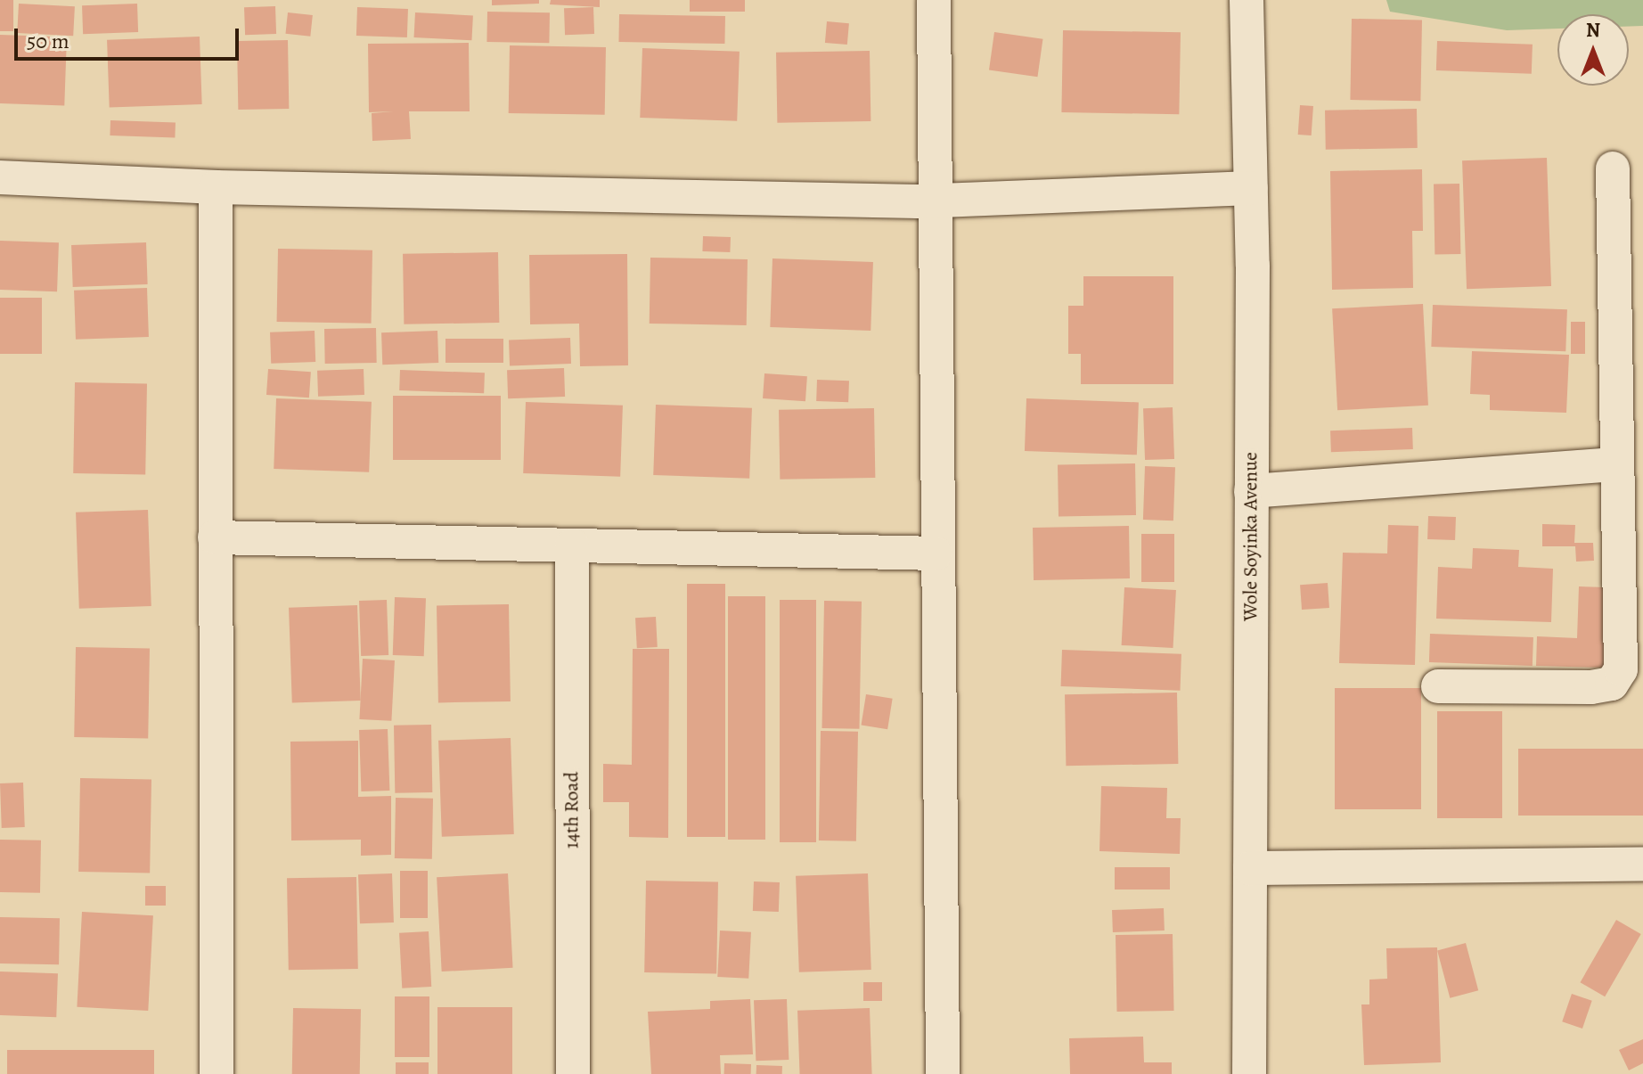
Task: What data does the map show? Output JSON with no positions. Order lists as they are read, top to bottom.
{
  "streets": {
    "street": ["Wole Soyinka Avenue", "14th Road"]
  },
  "scale_bar": "50 m",
  "north": "top"
}
